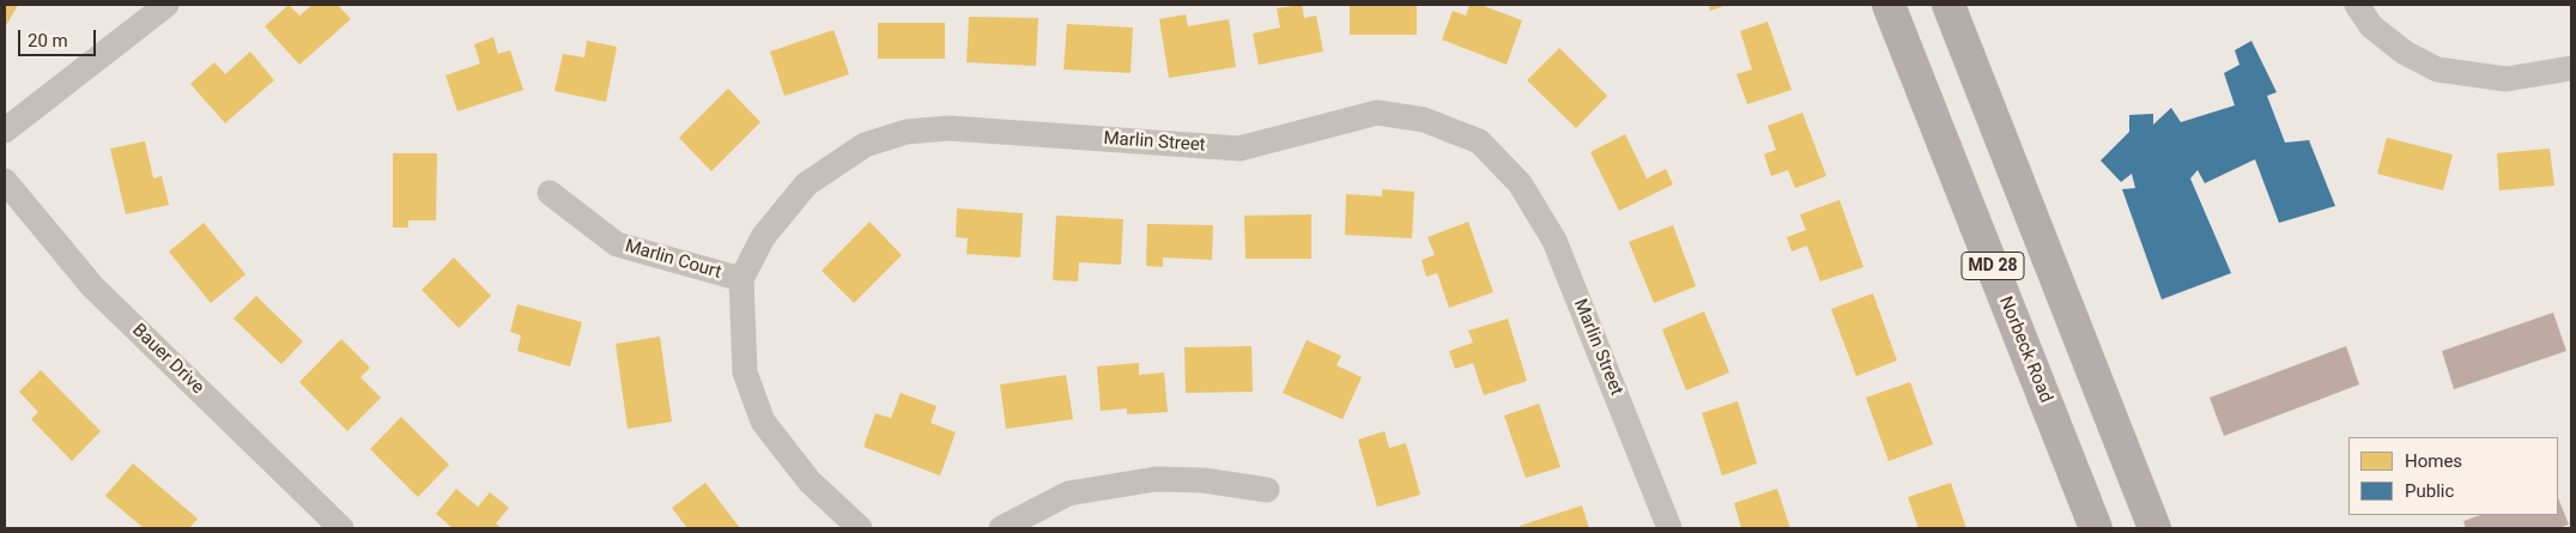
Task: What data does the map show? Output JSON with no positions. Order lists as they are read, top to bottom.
{
  "streets": {
    "main road": ["MD 28", "Norbeck Road"],
    "street": ["Marlin Street", "Marlin Court", "Bauer Drive"]
  },
  "crossings": [
    ["Marlin Street", "Marlin Court"]
  ],
  "legend": ["Homes", "Public"],
  "scale_bar": "20 m"
}
